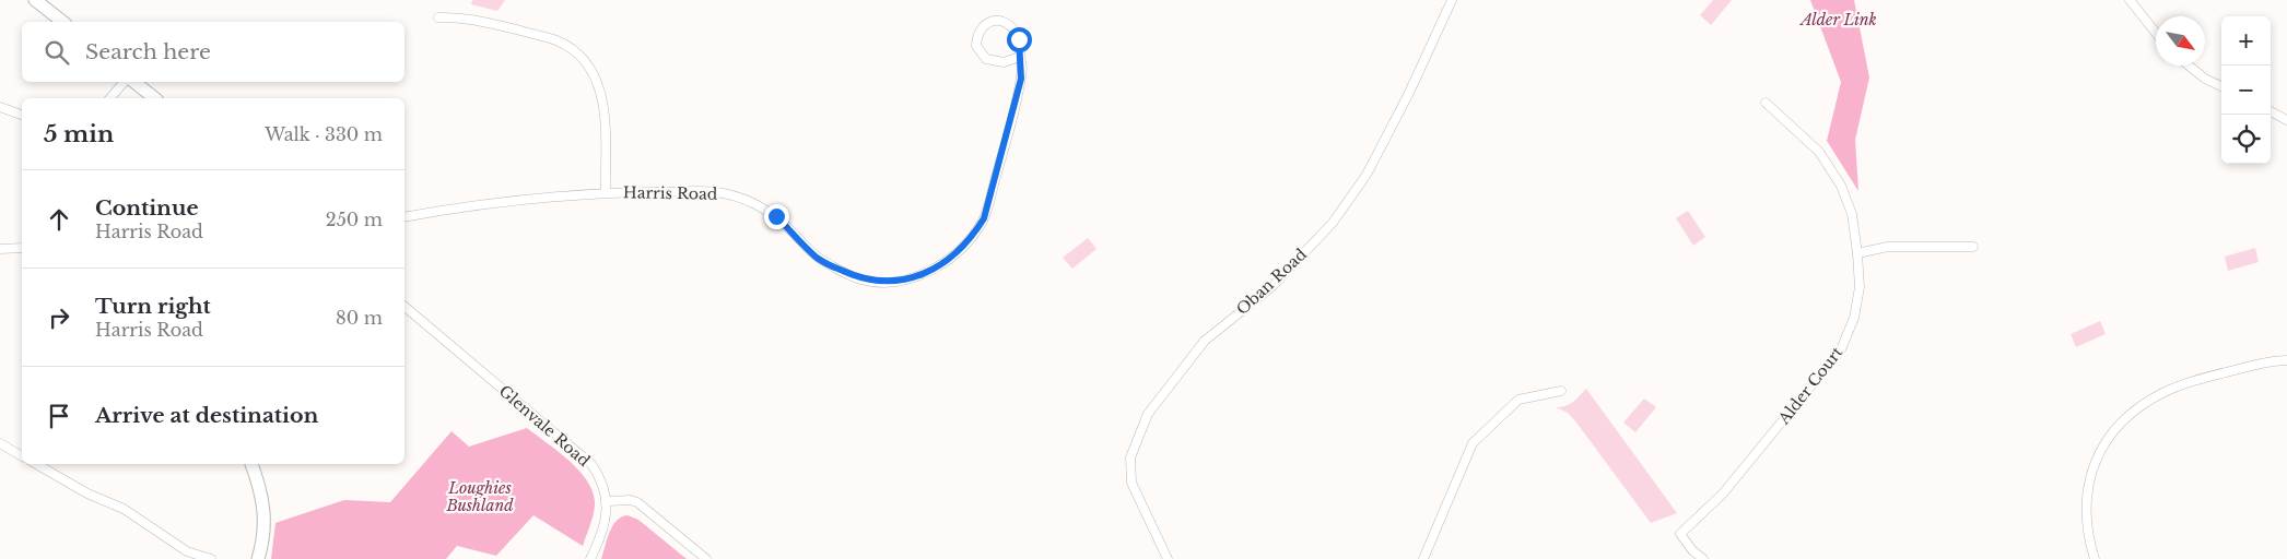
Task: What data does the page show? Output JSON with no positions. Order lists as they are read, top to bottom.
{
  "streets": {
    "street": [
      "Harris Road",
      "Oban Road",
      "Alder Court",
      "Glenvale Road"
    ]
  },
  "parks": ["Alder Link", "Loughies Bushland"],
  "north": "bottom right",
  "page": {
    "map_buttons": ["+", "−"],
    "search": "Search here",
    "heading": ["5 min", "Walk · 330 m"],
    "list": [
      ["Continue", "Harris Road", "250 m"],
      ["Turn right", "Harris Road", "80 m"],
      "Arrive at destination"
    ]
  }
}
